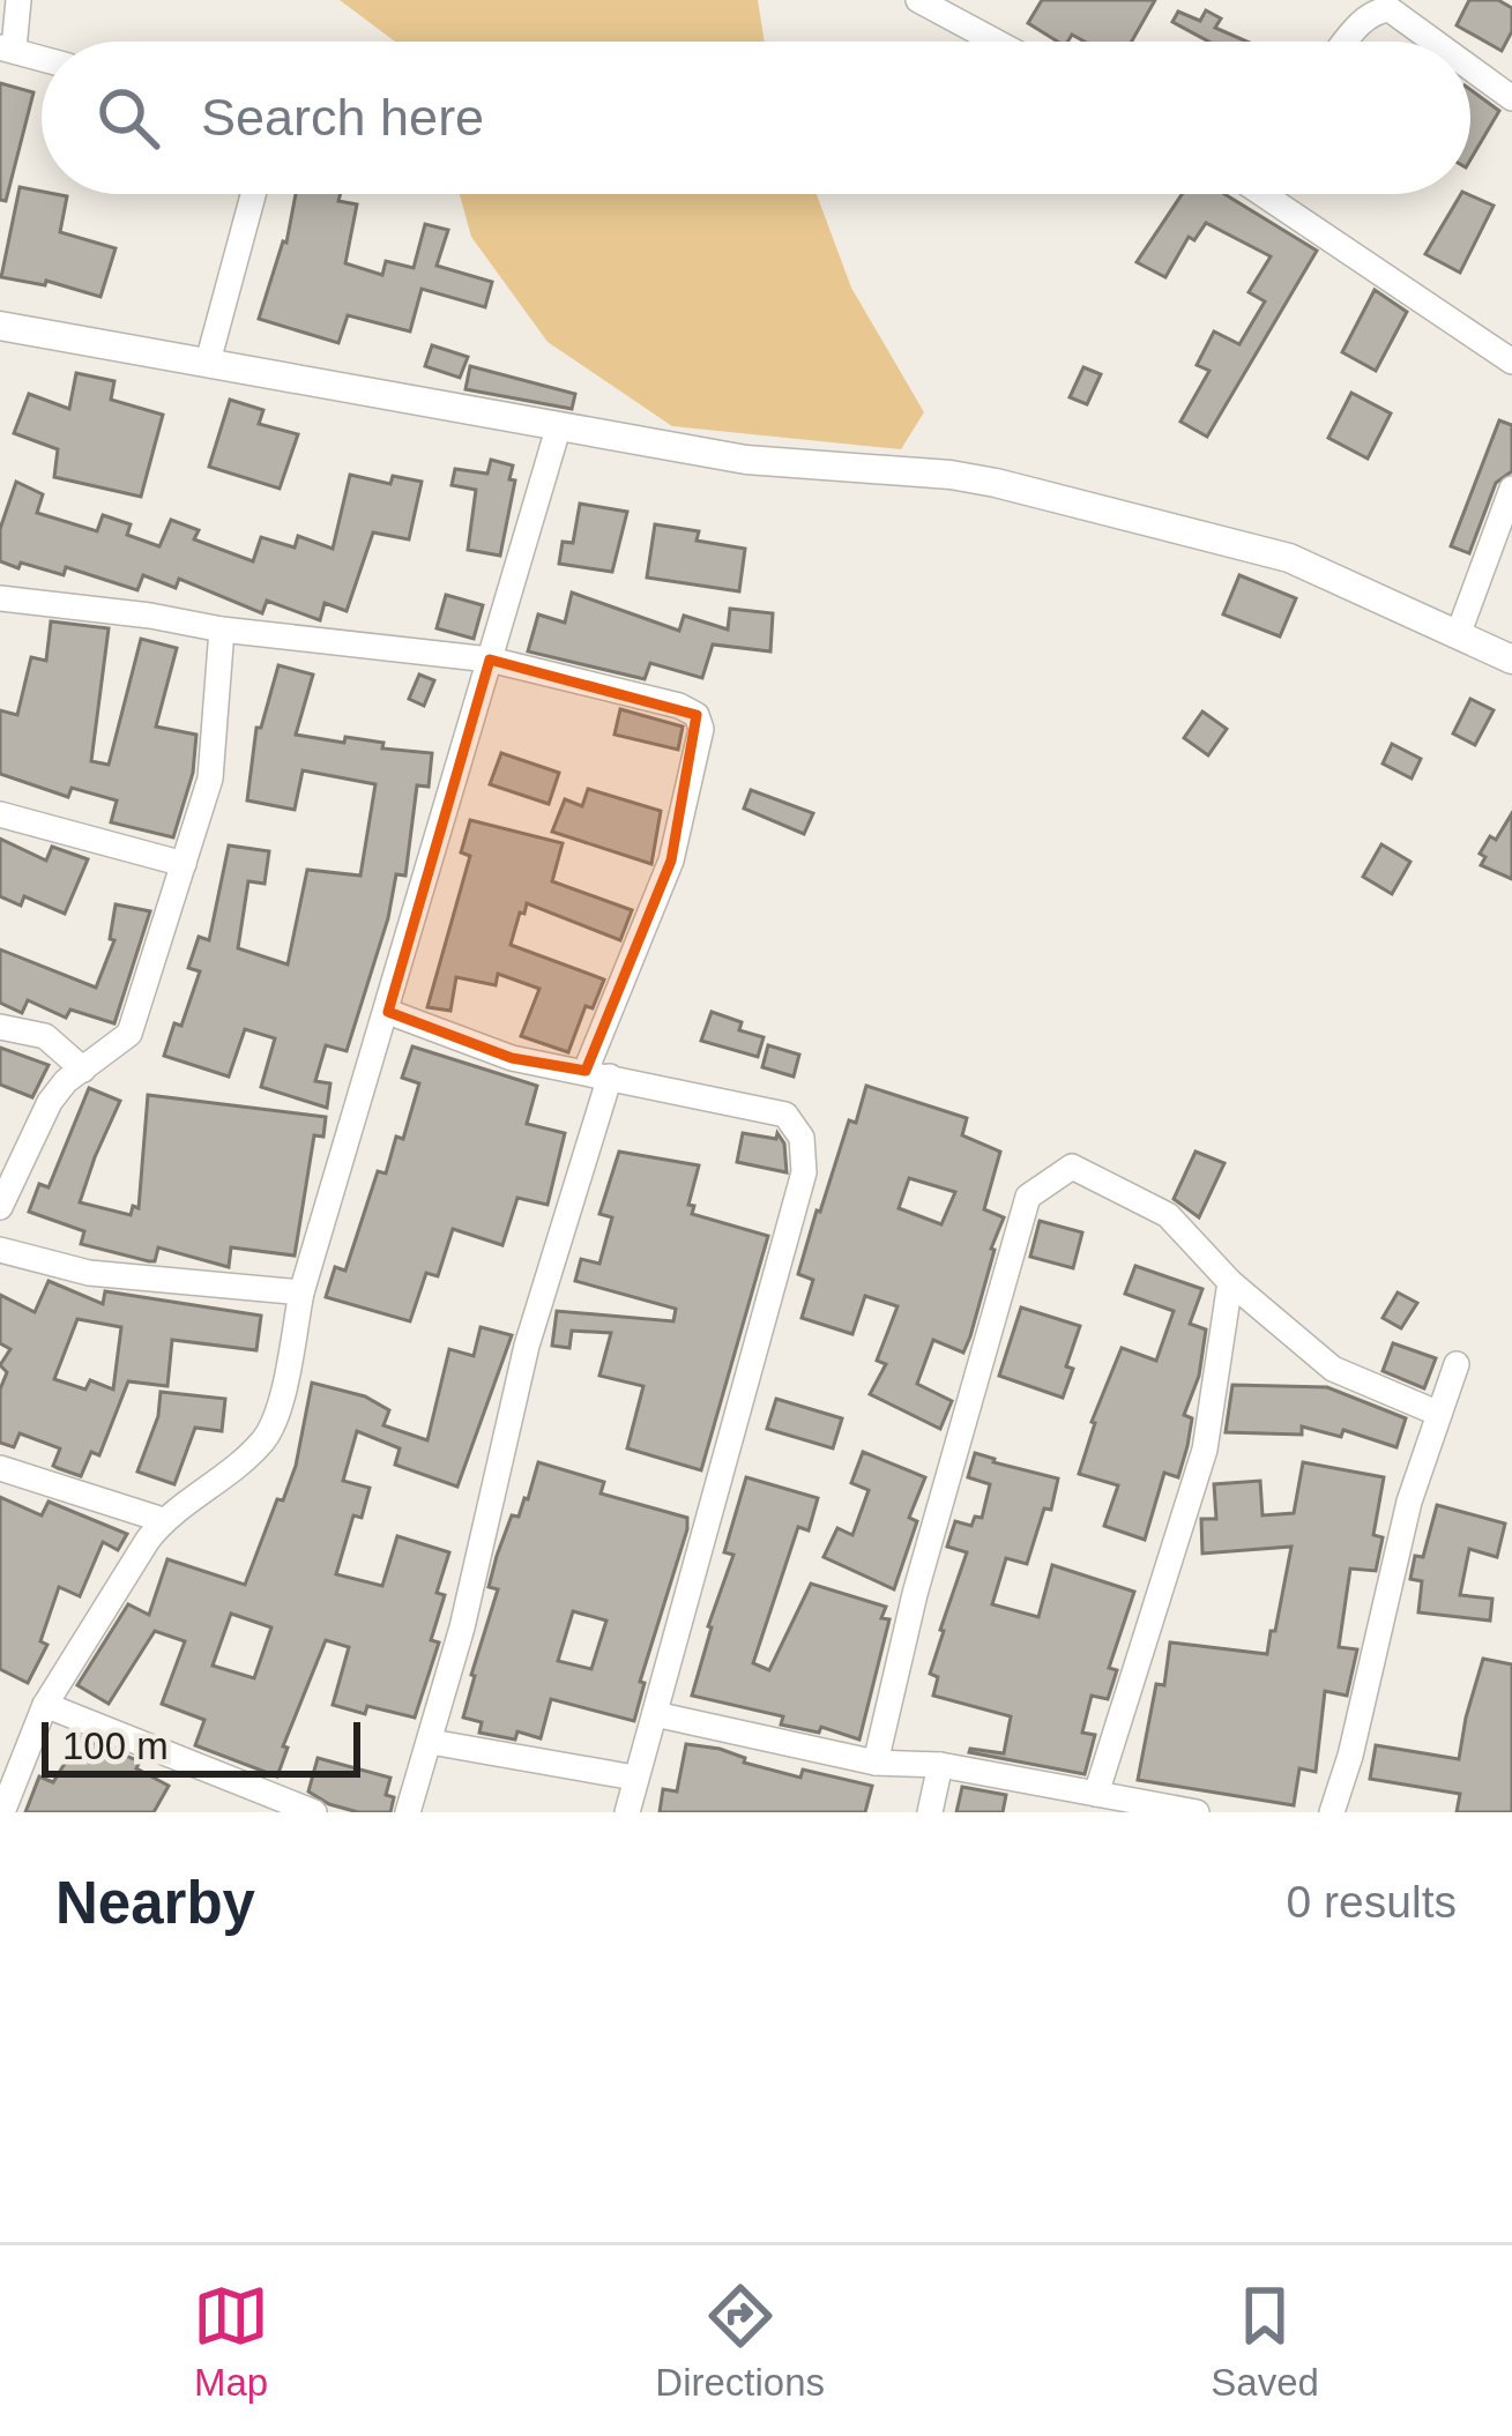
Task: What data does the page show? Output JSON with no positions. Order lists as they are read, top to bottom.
{
  "scale_bar": "100 m",
  "page": {
    "search": "Search here",
    "scale": "100 m",
    "heading": ["Nearby", "0 results"],
    "nav": ["Map", "Directions", "Saved"]
  }
}
